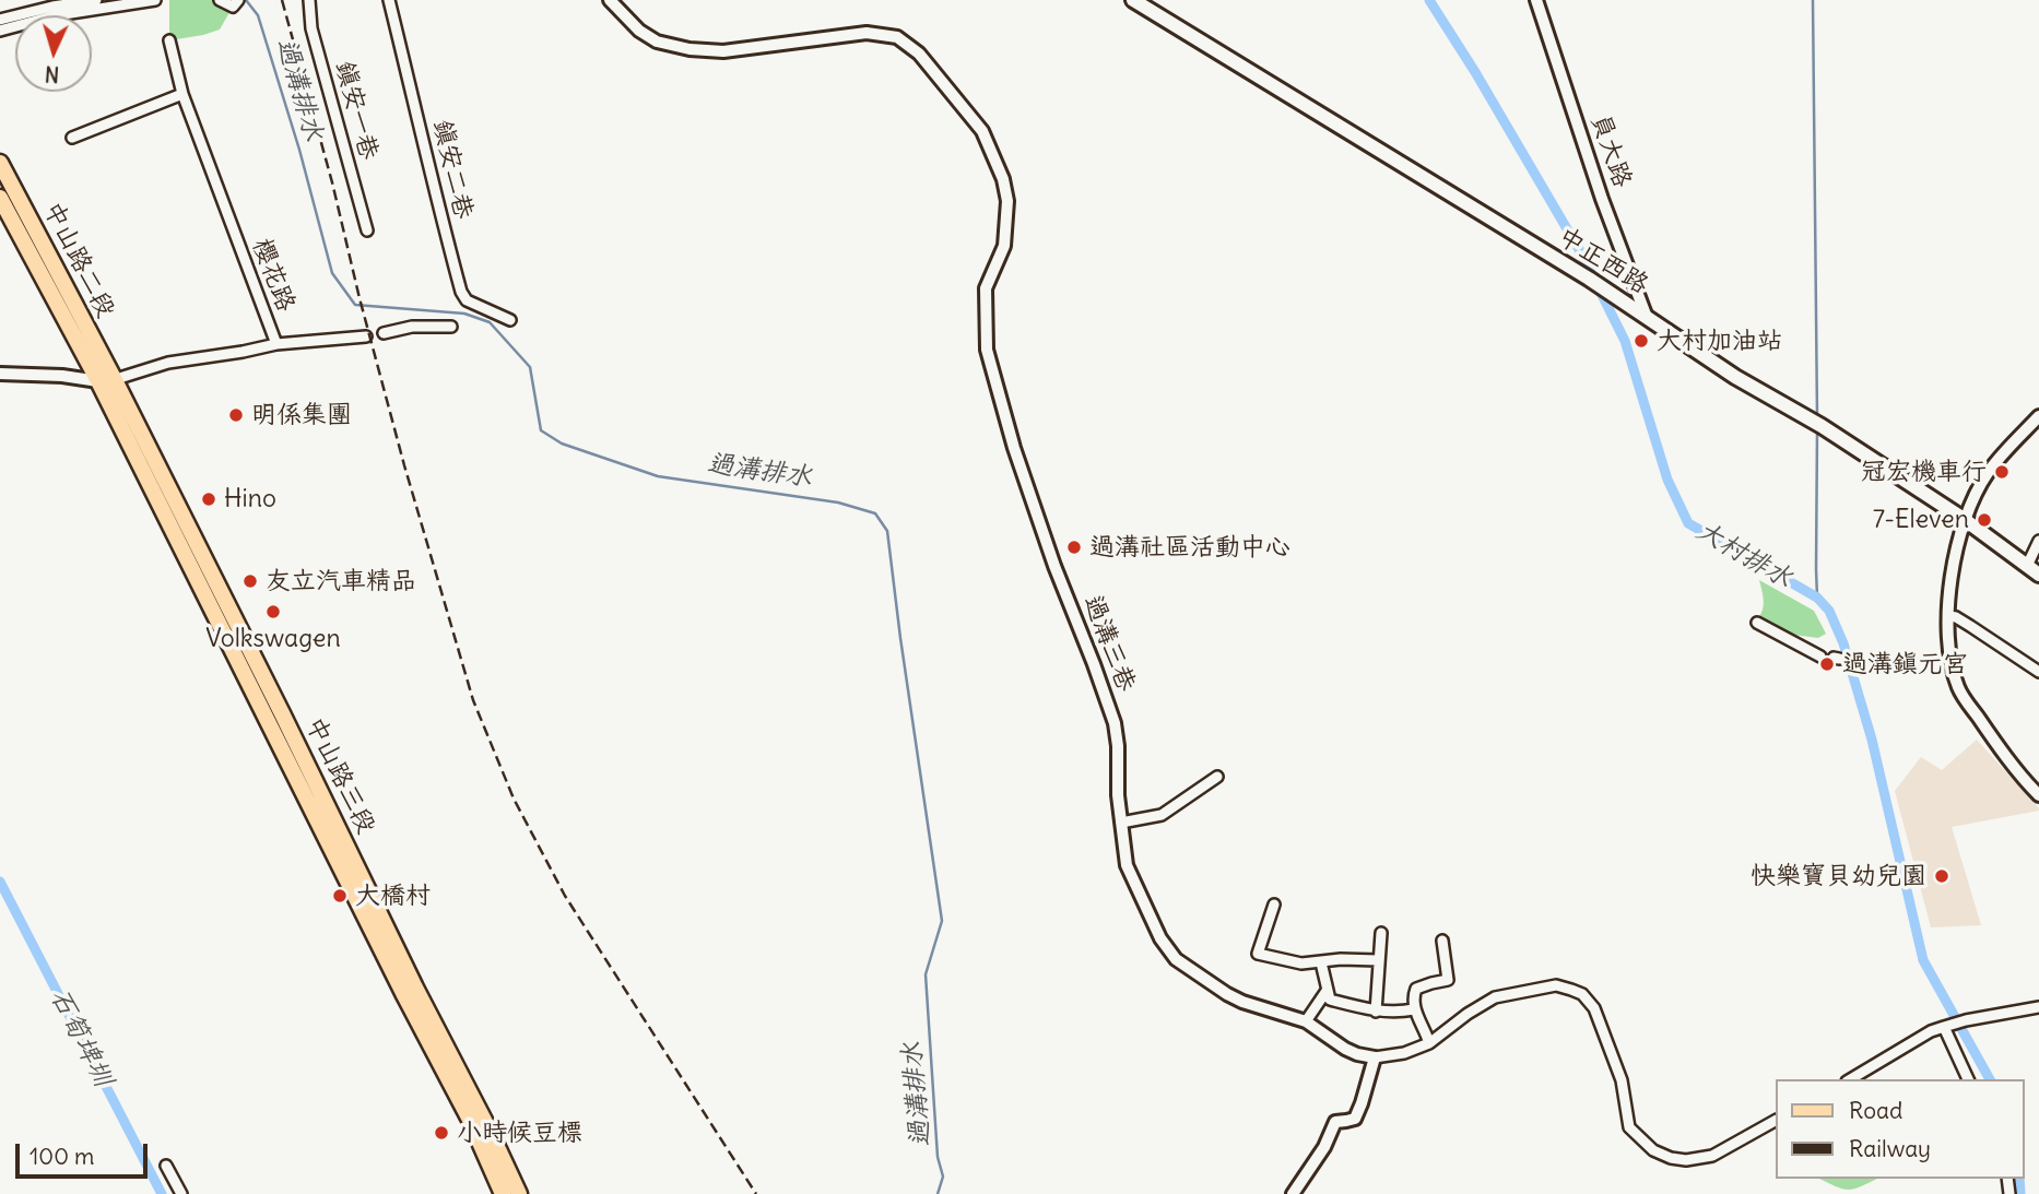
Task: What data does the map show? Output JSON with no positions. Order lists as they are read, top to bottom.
{
  "streets": {
    "main road": ["中山路二段", "中正西路", "中山路三段"],
    "street": [
      "鎮安一巷",
      "員大路",
      "鎮安二巷",
      "櫻花路",
      "過溝三巷"
    ]
  },
  "crossings": [
    ["員大路", "中正西路"],
    ["中山路二段", "櫻花路"],
    ["中山路二段", "中山路三段"],
    ["櫻花路", "中山路三段"]
  ],
  "water": ["過溝排水", "大村排水", "石筍埤圳"],
  "places": [
    "大村加油站",
    "明係集團",
    "冠宏機車行",
    "Hino",
    "7-Eleven",
    "過溝社區活動中心",
    "友立汽車精品",
    "Volkswagen",
    "過溝鎮元宮",
    "快樂寶貝幼兒園",
    "大橋村",
    "小時候豆標"
  ],
  "legend": ["Road", "Railway"],
  "scale_bar": "100 m",
  "north": "bottom"
}
